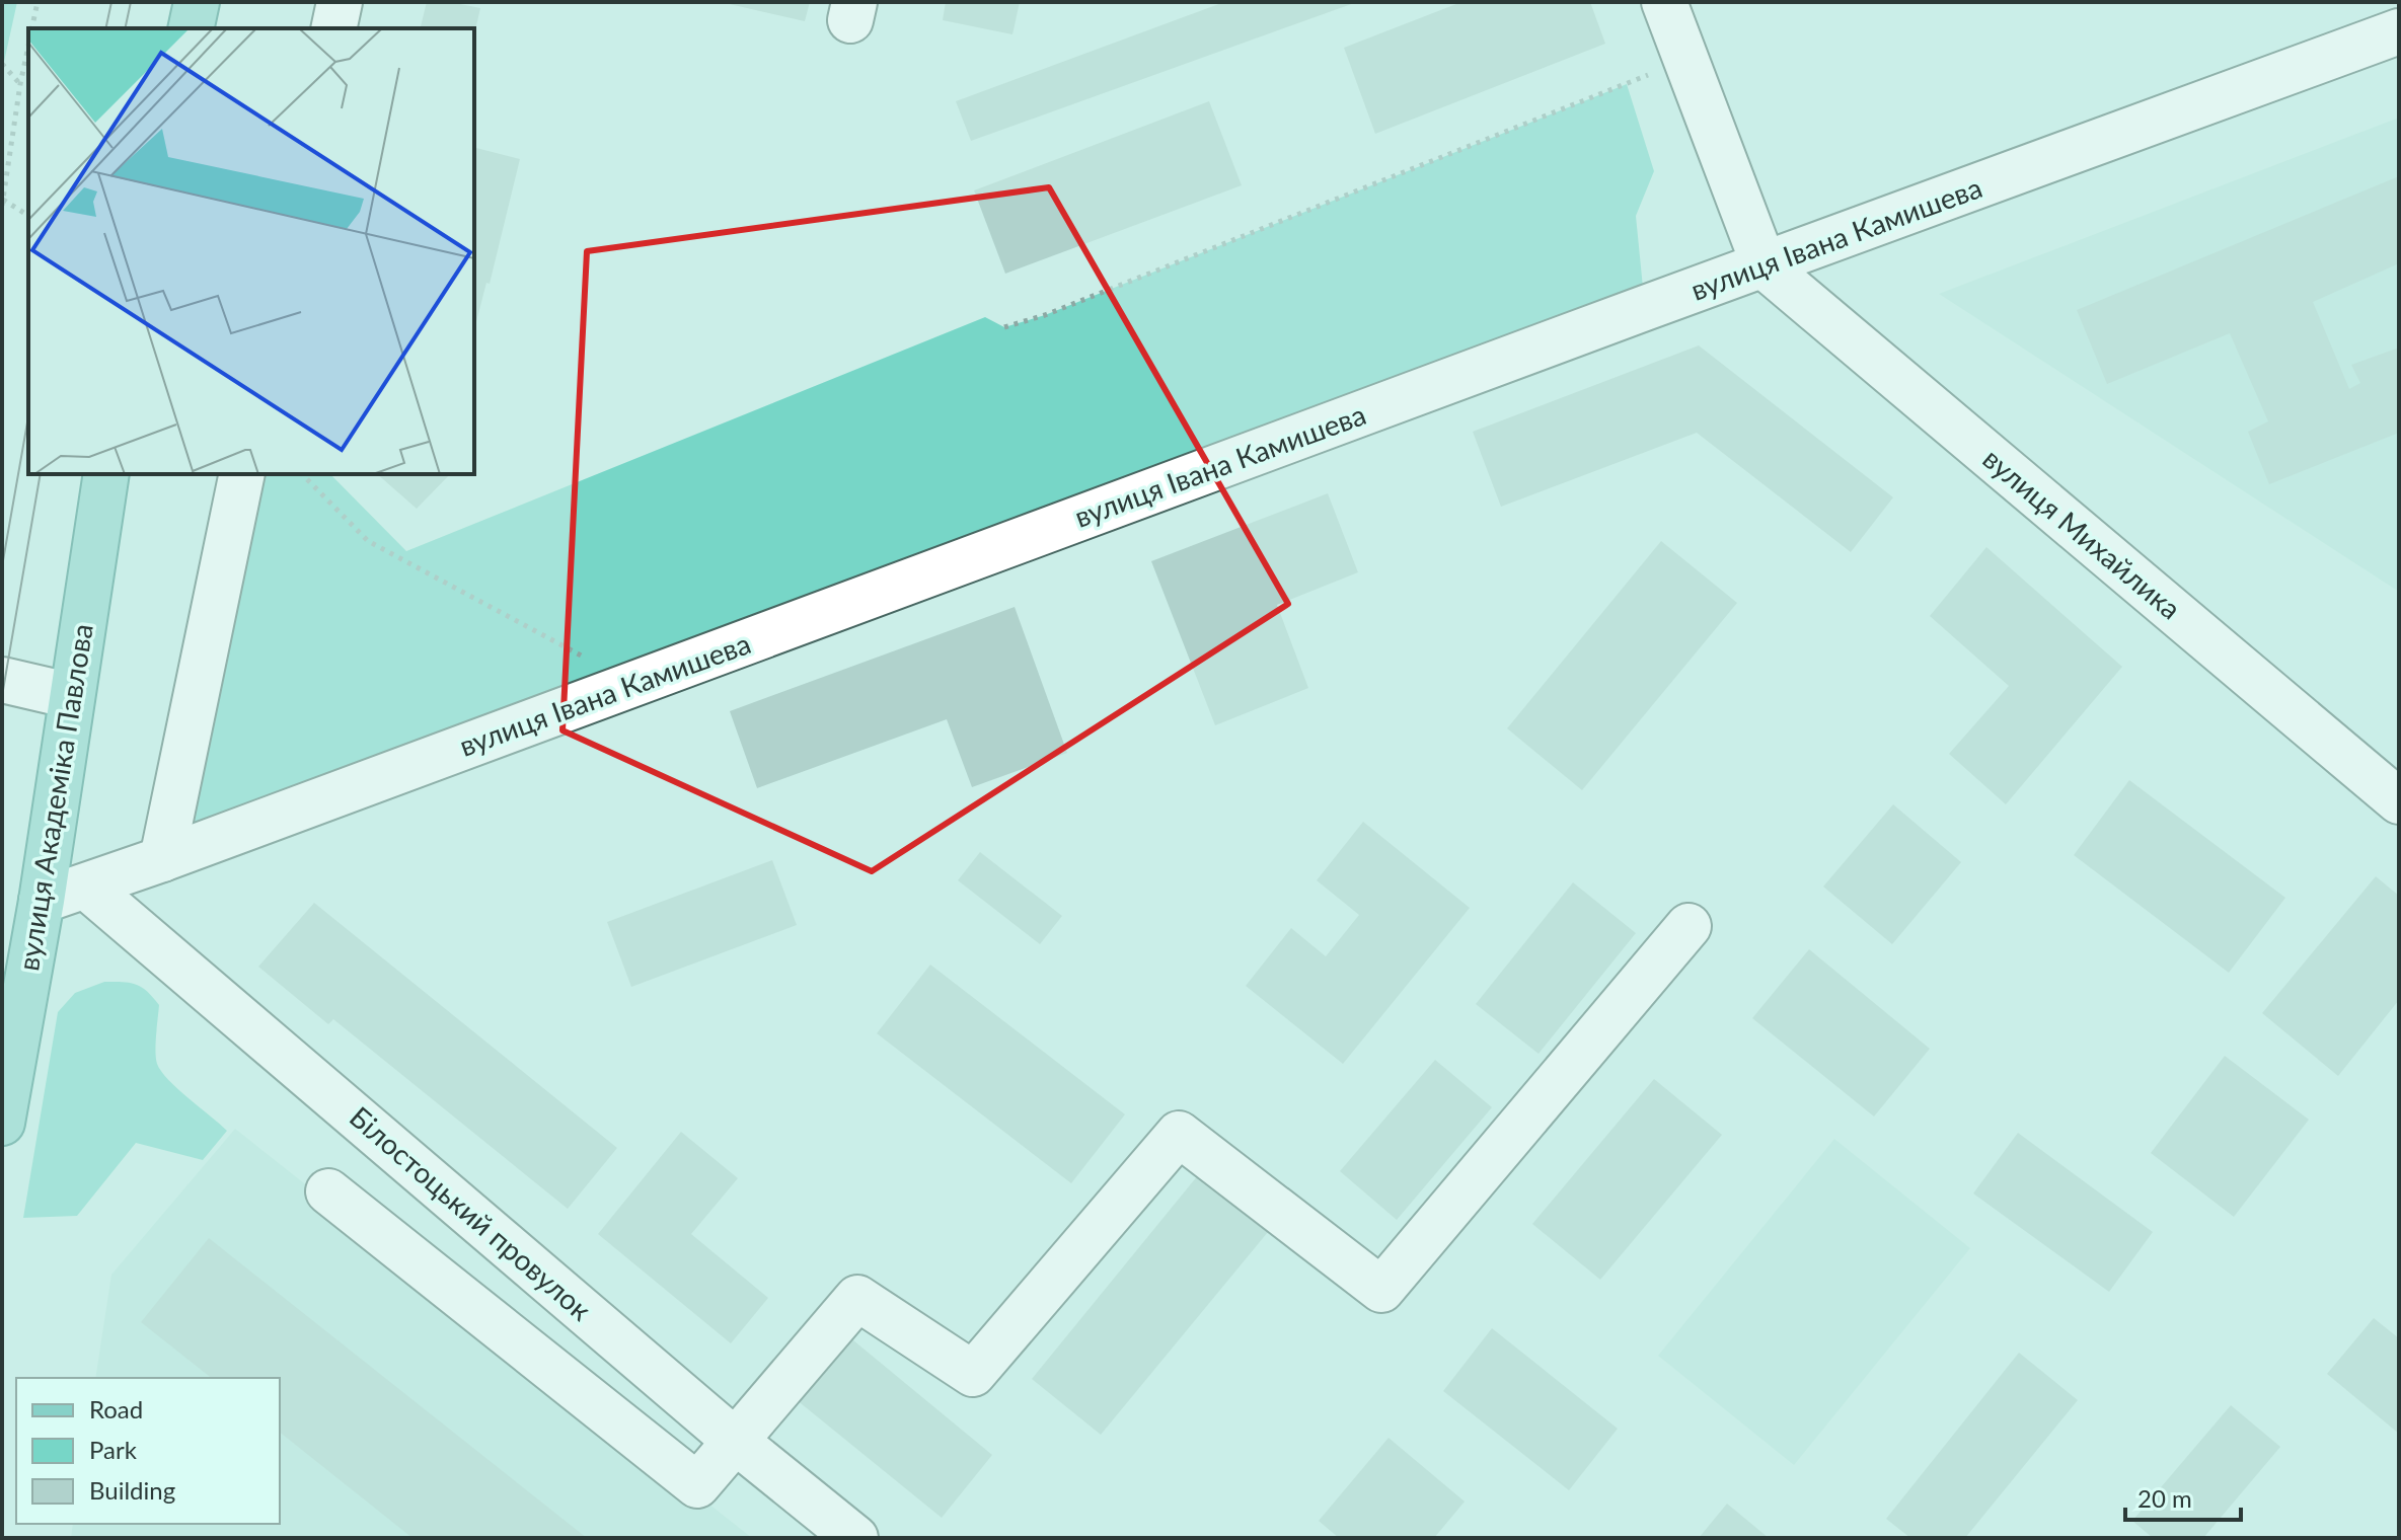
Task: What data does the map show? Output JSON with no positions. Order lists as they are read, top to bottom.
{
  "streets": {
    "main road": ["вулиця Академіка Павлова"],
    "street": ["вулиця Івана Камишева", "вулиця Михайлика", "Білостоцький провулок"]
  },
  "crossings": [
    ["вулиця Івана Камишева", "вулиця Михайлика"],
    ["вулиця Івана Камишева", "вулиця Академіка Павлова"],
    ["вулиця Івана Камишева", "Білостоцький провулок"]
  ],
  "legend": ["Road", "Park", "Building"],
  "scale_bar": "20 m"
}
